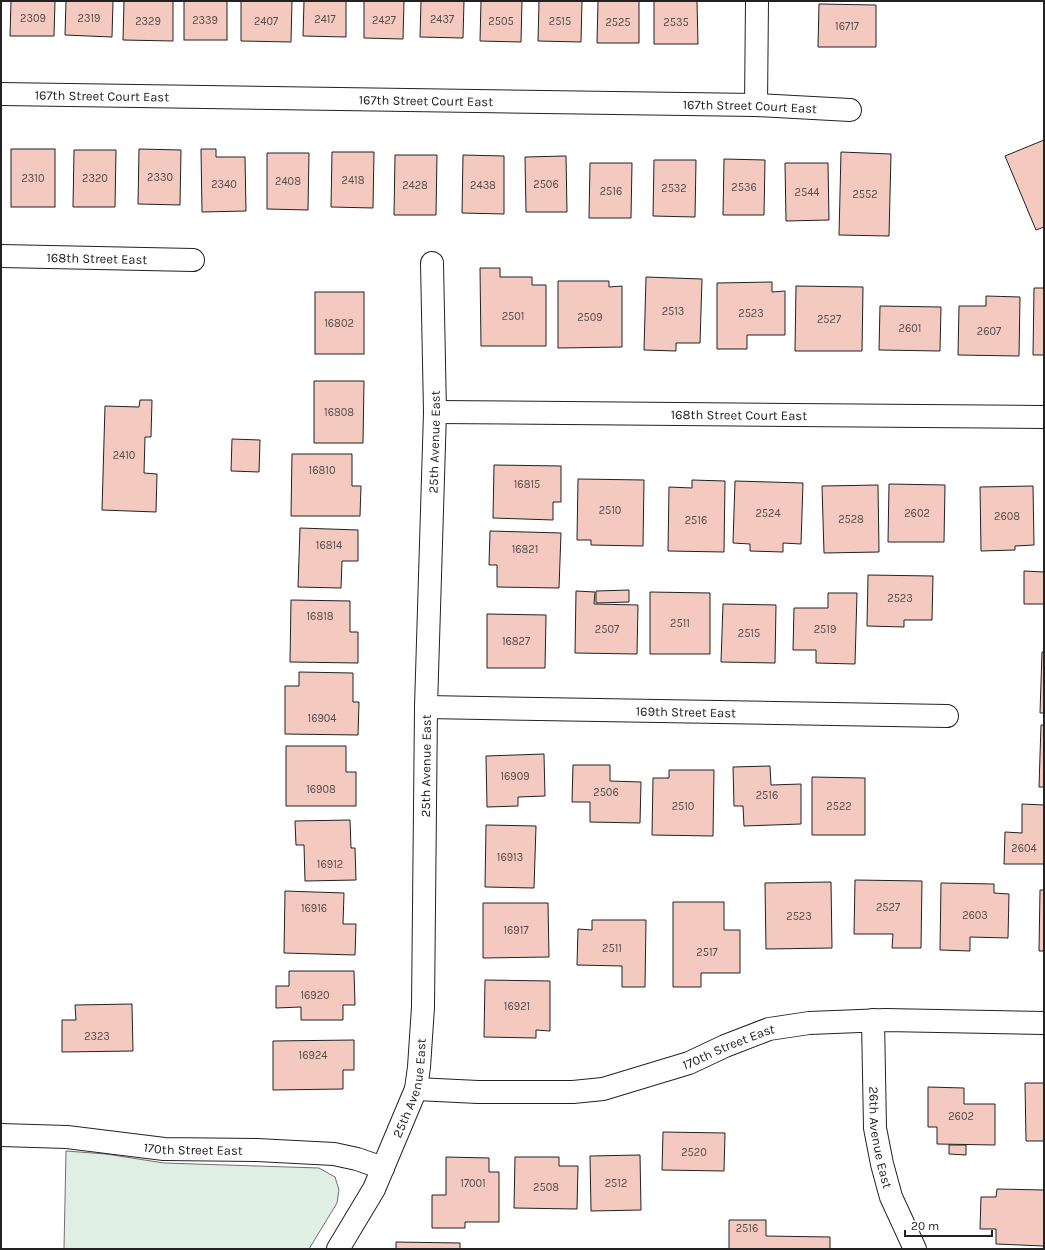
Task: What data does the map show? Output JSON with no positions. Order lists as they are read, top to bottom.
{
  "streets": {
    "street": [
      "167th Street Court East",
      "168th Street East",
      "168th Street Court East",
      "25th Avenue East",
      "169th Street East",
      "170th Street East",
      "26th Avenue East"
    ]
  },
  "crossings": [
    ["168th Street Court East", "25th Avenue East"],
    ["25th Avenue East", "169th Street East"],
    ["25th Avenue East", "170th Street East"],
    ["170th Street East", "26th Avenue East"]
  ],
  "house_numbers": [
    "2309",
    "2319",
    "2417",
    "2437",
    "2339",
    "2427",
    "2329",
    "2407",
    "2505",
    "2515",
    "2525",
    "2535",
    "16717",
    "2330",
    "2310",
    "2320",
    "2418",
    "2408",
    "2340",
    "2506",
    "2428",
    "2438",
    "2536",
    "2532",
    "2516",
    "2544",
    "2552",
    "2513",
    "2523",
    "2501",
    "2509",
    "2527",
    "16802",
    "2601",
    "2607",
    "16808",
    "2410",
    "16810",
    "16815",
    "2510",
    "2524",
    "2602",
    "2608",
    "2528",
    "2516",
    "16814",
    "16821",
    "2523",
    "16818",
    "2511",
    "2507",
    "2519",
    "2515",
    "16827",
    "16904",
    "16909",
    "16908",
    "2506",
    "2516",
    "2510",
    "2522",
    "2604",
    "16913",
    "16912",
    "2527",
    "16916",
    "2603",
    "2523",
    "16917",
    "2511",
    "2517",
    "16920",
    "16921",
    "2323",
    "16924",
    "2602",
    "2520",
    "17001",
    "2512",
    "2508",
    "2516"
  ],
  "scale_bar": "20 m"
}
